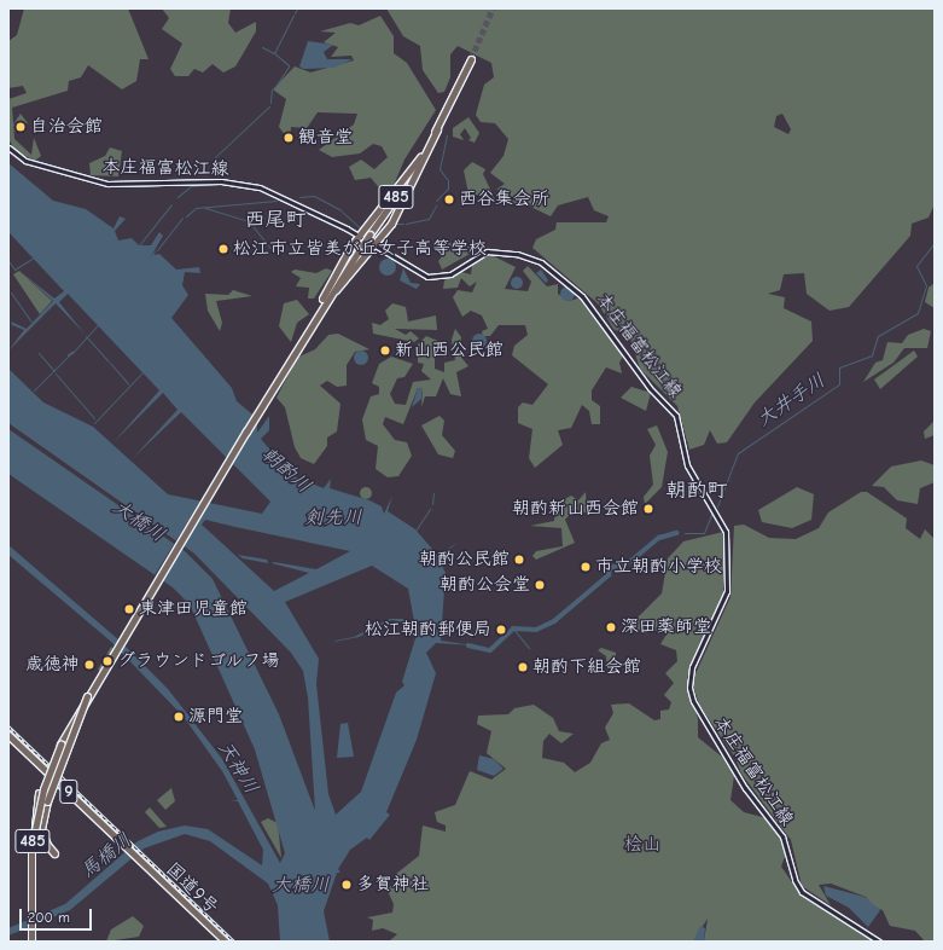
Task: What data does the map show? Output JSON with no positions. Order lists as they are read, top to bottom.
{
  "streets": {
    "highway": ["485", "9", "国道9号"],
    "main road": ["本庄福富松江線"]
  },
  "districts": ["西尾町", "朝酌町"],
  "water": [
    "大井手川",
    "朝酌川",
    "剣先川",
    "大橋川",
    "天神川",
    "馬橋川"
  ],
  "parks": ["桧山"],
  "places": [
    "自治会館",
    "観音堂",
    "西谷集会所",
    "松江市立皆美が丘女子高等学校",
    "新山西公民館",
    "朝酌新山西会館",
    "朝酌公民館",
    "市立朝酌小学校",
    "朝酌公会堂",
    "東津田児童館",
    "深田薬師堂",
    "松江朝酌郵便局",
    "グラウンドゴルフ場",
    "歳徳神",
    "朝酌下組会館",
    "源門堂",
    "多賀神社"
  ],
  "scale_bar": "200 m"
}
